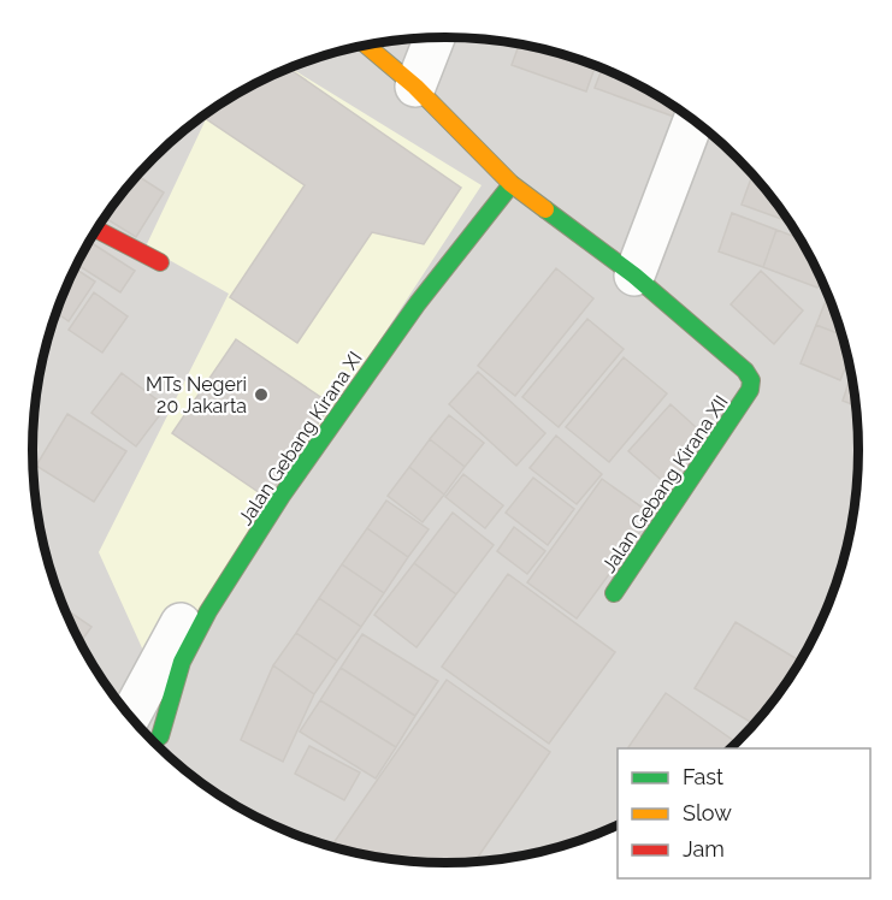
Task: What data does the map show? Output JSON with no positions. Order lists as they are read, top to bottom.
{
  "streets": {
    "street": ["Jalan Gebang Kirana XI", "Jalan Gebang Kirana XII"]
  },
  "places": ["MTs Negeri 20 Jakarta"],
  "legend": ["Fast", "Slow", "Jam"]
}
